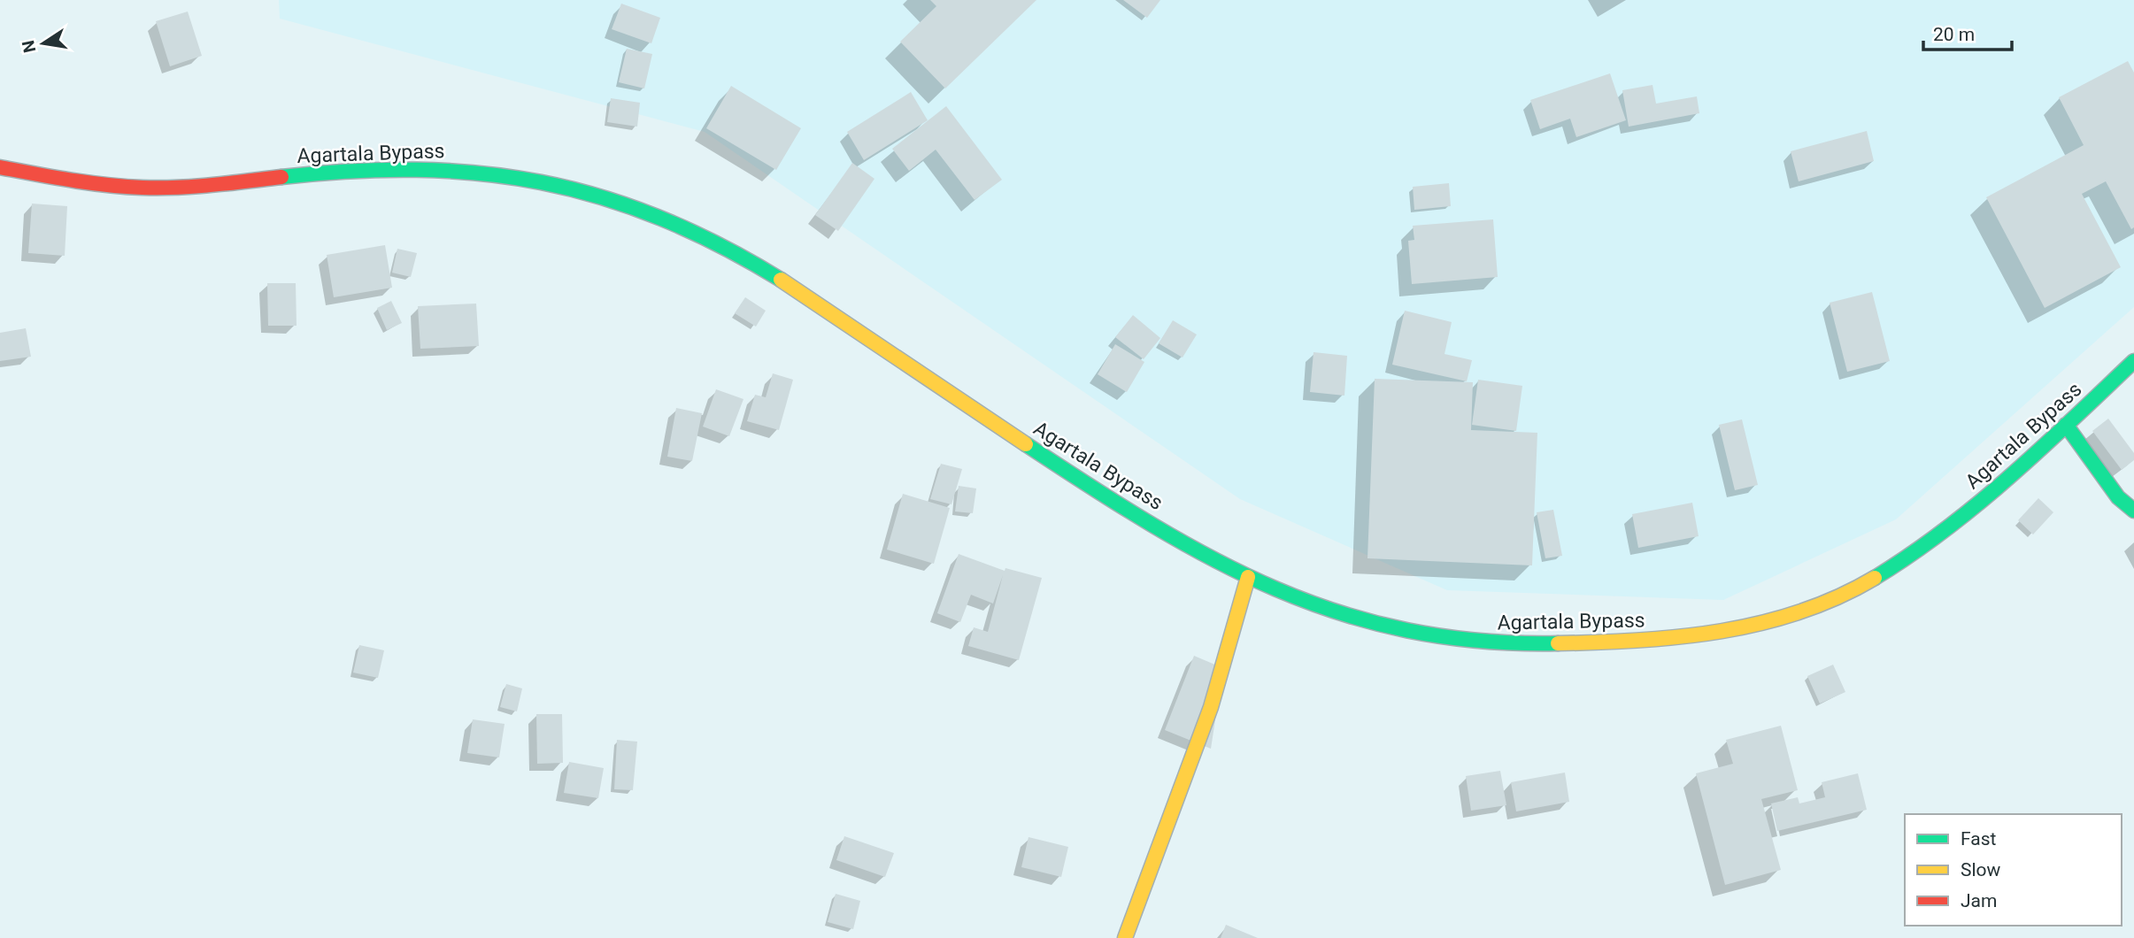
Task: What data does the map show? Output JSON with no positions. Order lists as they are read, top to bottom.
{
  "streets": {
    "main road": ["Agartala Bypass"]
  },
  "legend": ["Fast", "Slow", "Jam"],
  "scale_bar": "20 m",
  "north": "left"
}
